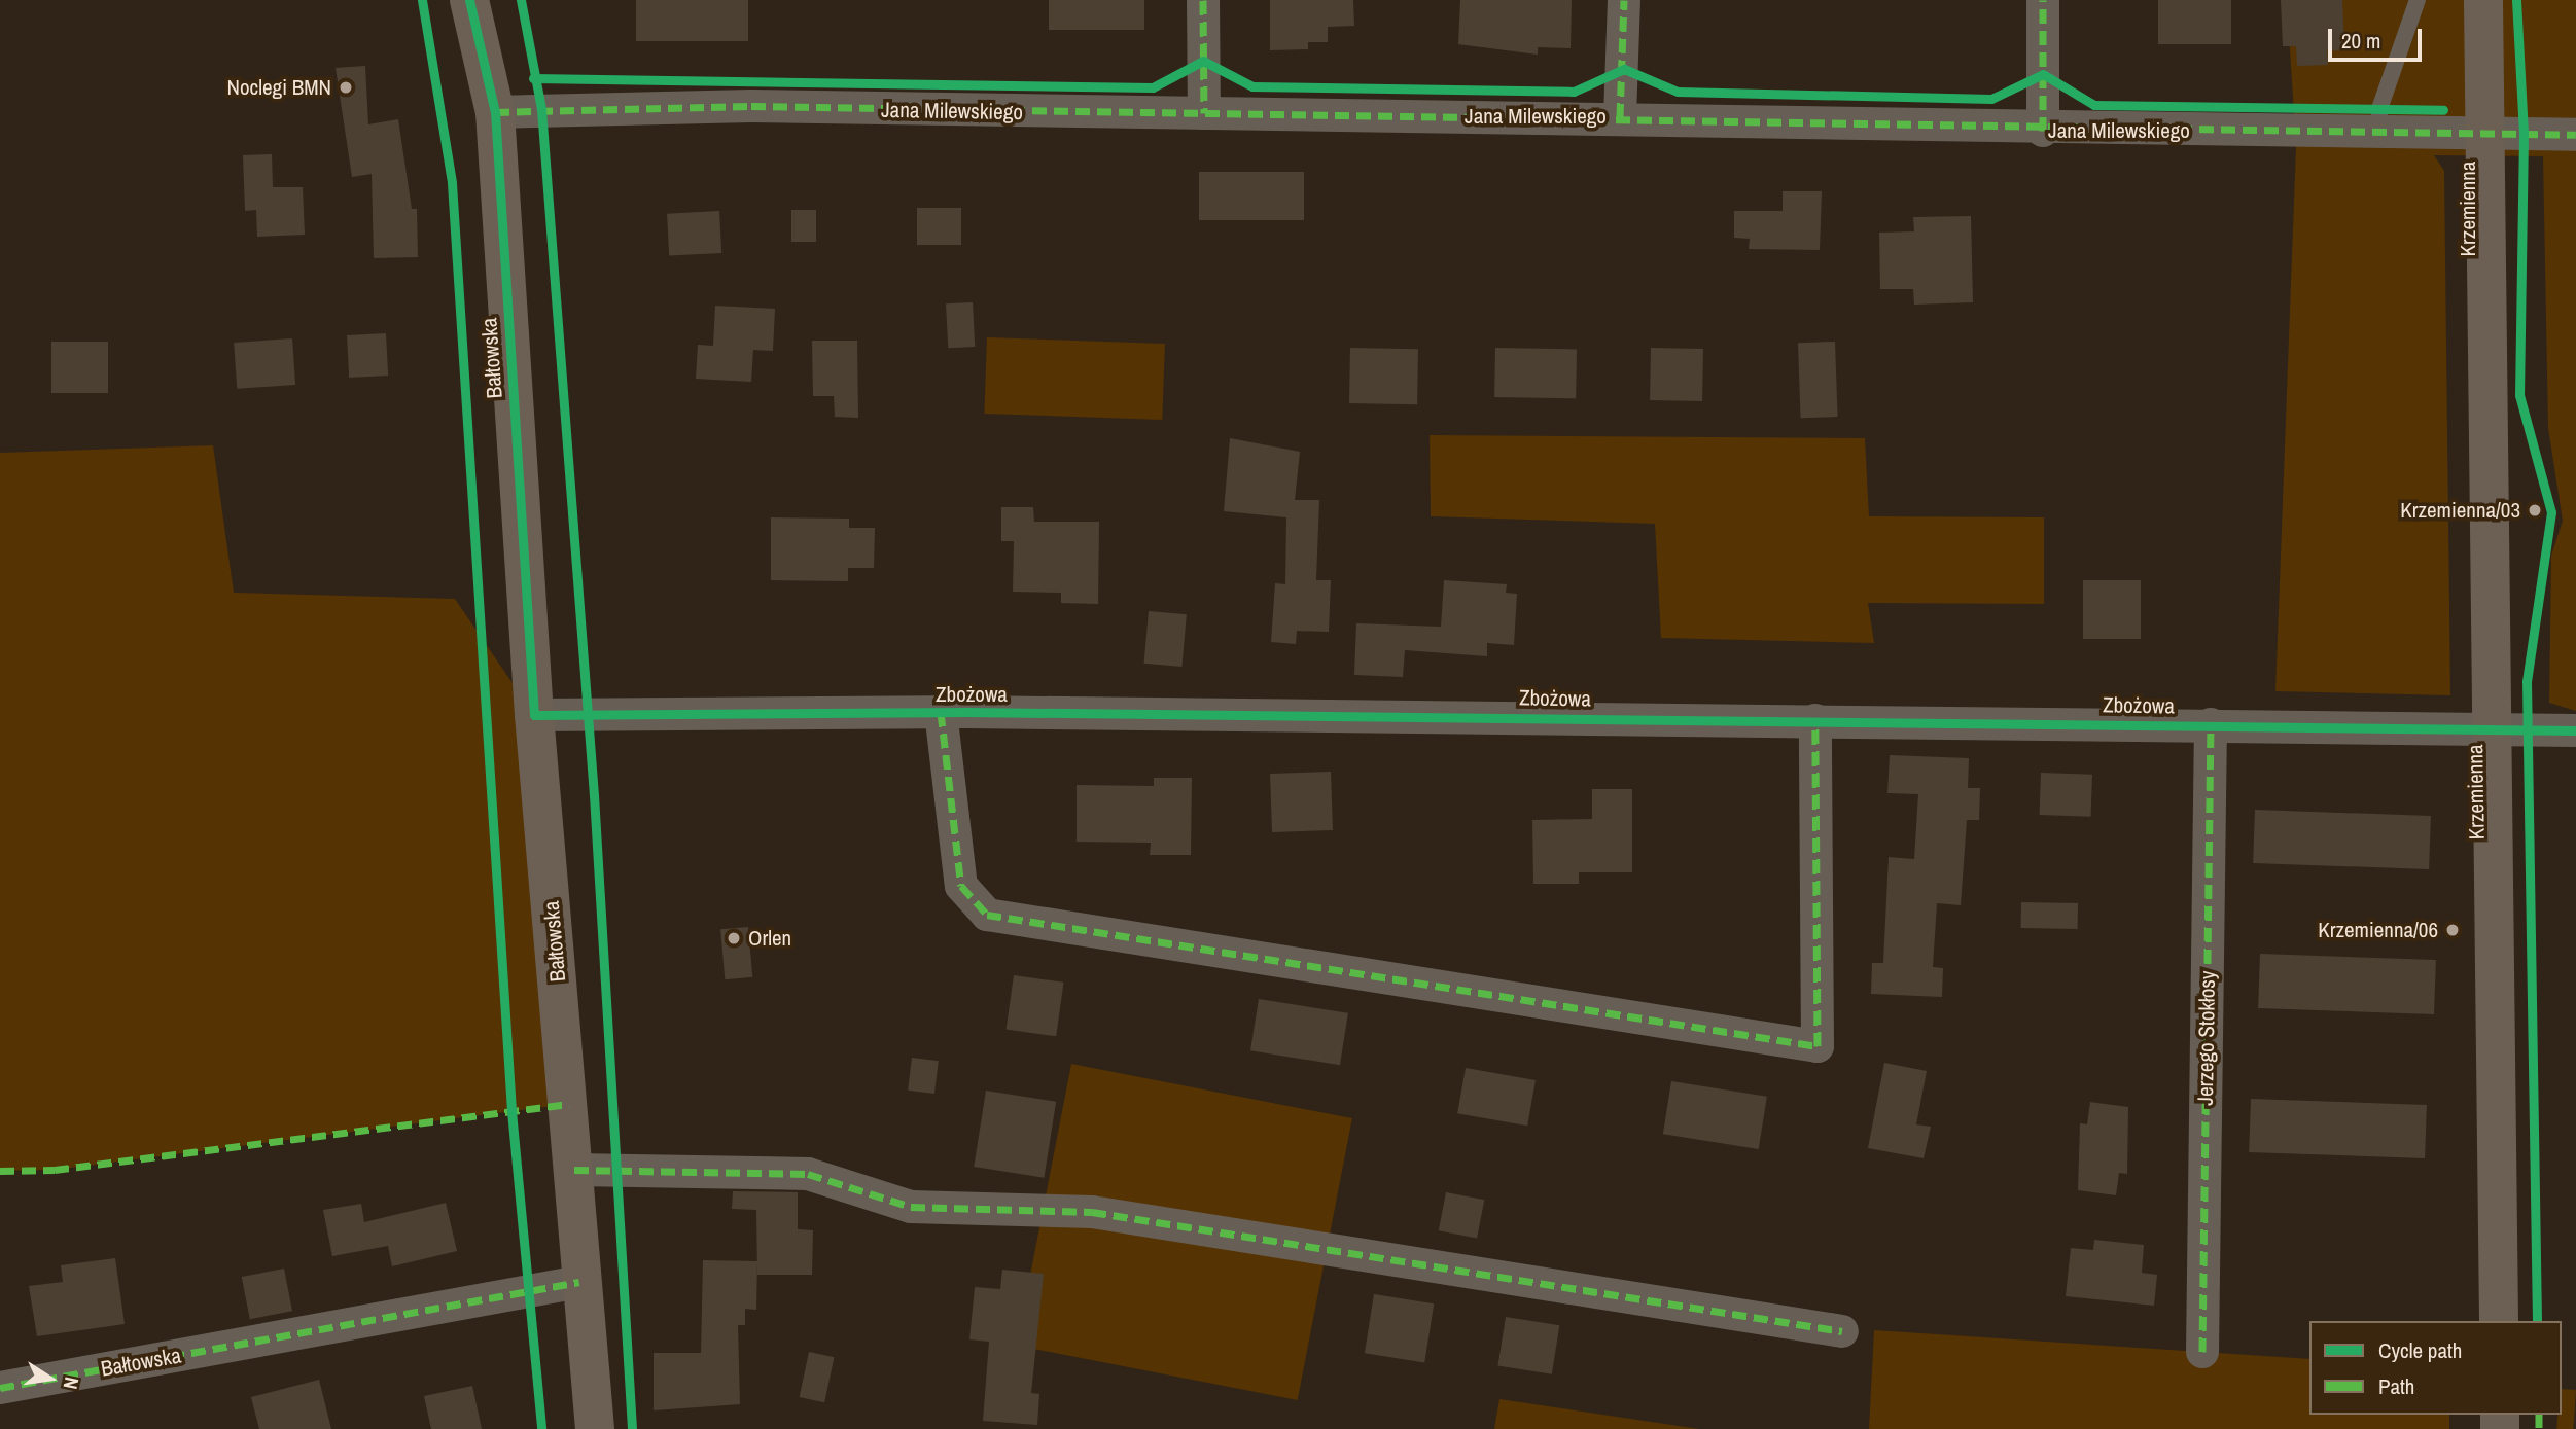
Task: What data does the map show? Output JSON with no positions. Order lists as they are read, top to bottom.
{
  "streets": {
    "main road": ["Krzemienna", "Bałtowska"],
    "street": ["Jana Milewskiego", "Zbożowa", "Jerzego Stokłosy"]
  },
  "crossings": [
    ["Jana Milewskiego", "Krzemienna"],
    ["Jana Milewskiego", "Bałtowska"],
    ["Krzemienna", "Zbożowa"],
    ["Bałtowska", "Zbożowa"],
    ["Zbożowa", "Jerzego Stokłosy"]
  ],
  "places": [
    "Noclegi BMN",
    "Krzemienna/03",
    "Krzemienna/06",
    "Orlen"
  ],
  "legend": ["Cycle path", "Path"],
  "scale_bar": "20 m",
  "north": "right"
}
